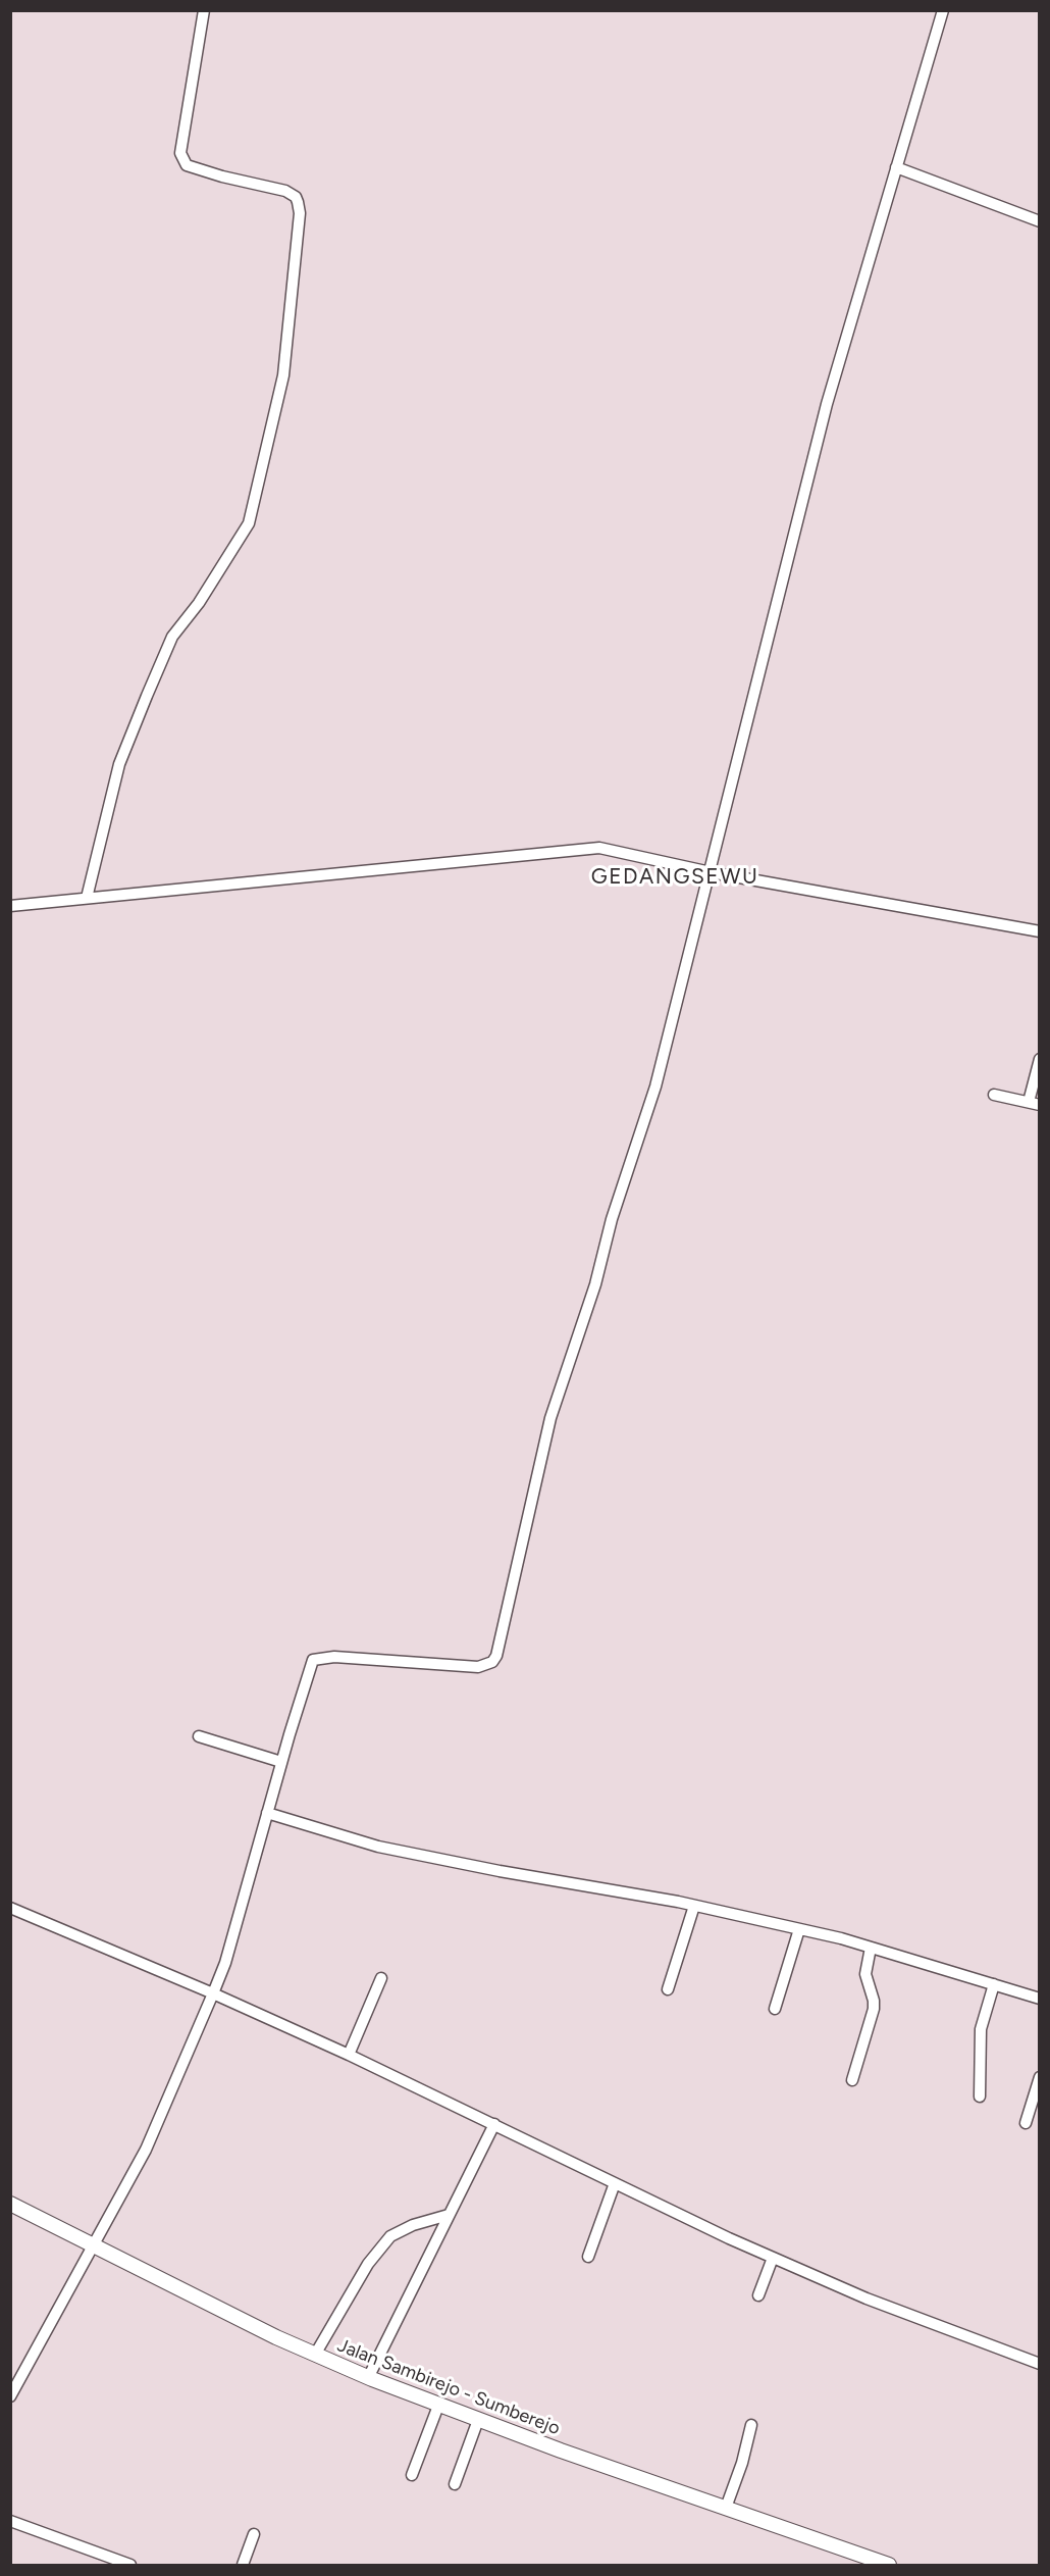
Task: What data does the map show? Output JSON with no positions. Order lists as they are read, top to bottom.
{
  "streets": {
    "main road": ["Jalan Sambirejo - Sumberejo"]
  },
  "districts": ["GEDANGSEWU"]
}
